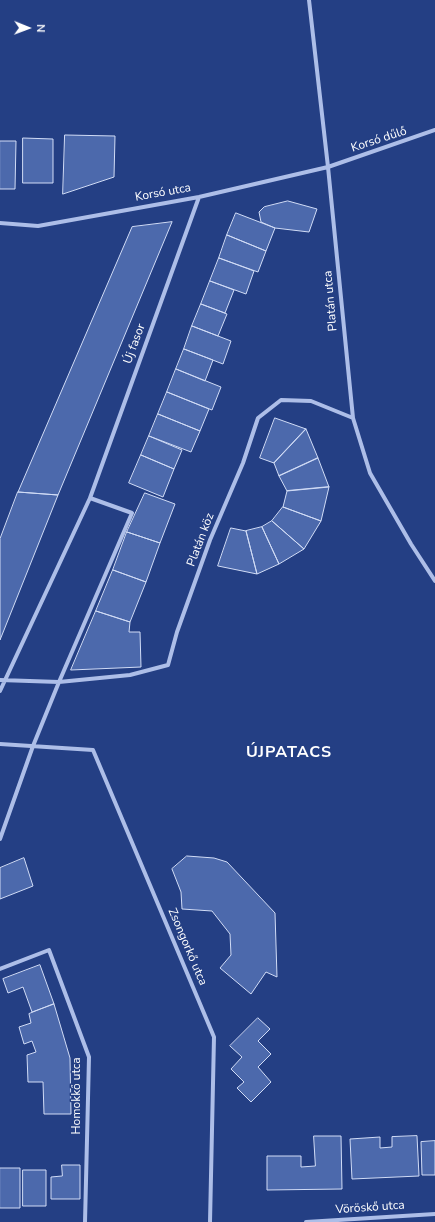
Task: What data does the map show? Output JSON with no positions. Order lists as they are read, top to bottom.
{
  "streets": {
    "street": [
      "Korsó dűlő",
      "Korsó utca",
      "Platán utca",
      "Új fasor",
      "Platán köz",
      "Zsongorkő utca",
      "Homokkő utca",
      "Vöröskő utca"
    ]
  },
  "crossings": [
    ["Korsó dűlő", "Korsó utca"],
    ["Korsó dűlő", "Platán utca"],
    ["Korsó utca", "Platán utca"],
    ["Korsó utca", "Új fasor"],
    ["Platán utca", "Platán köz"]
  ],
  "districts": ["ÚJPATACS"],
  "north": "right"
}
